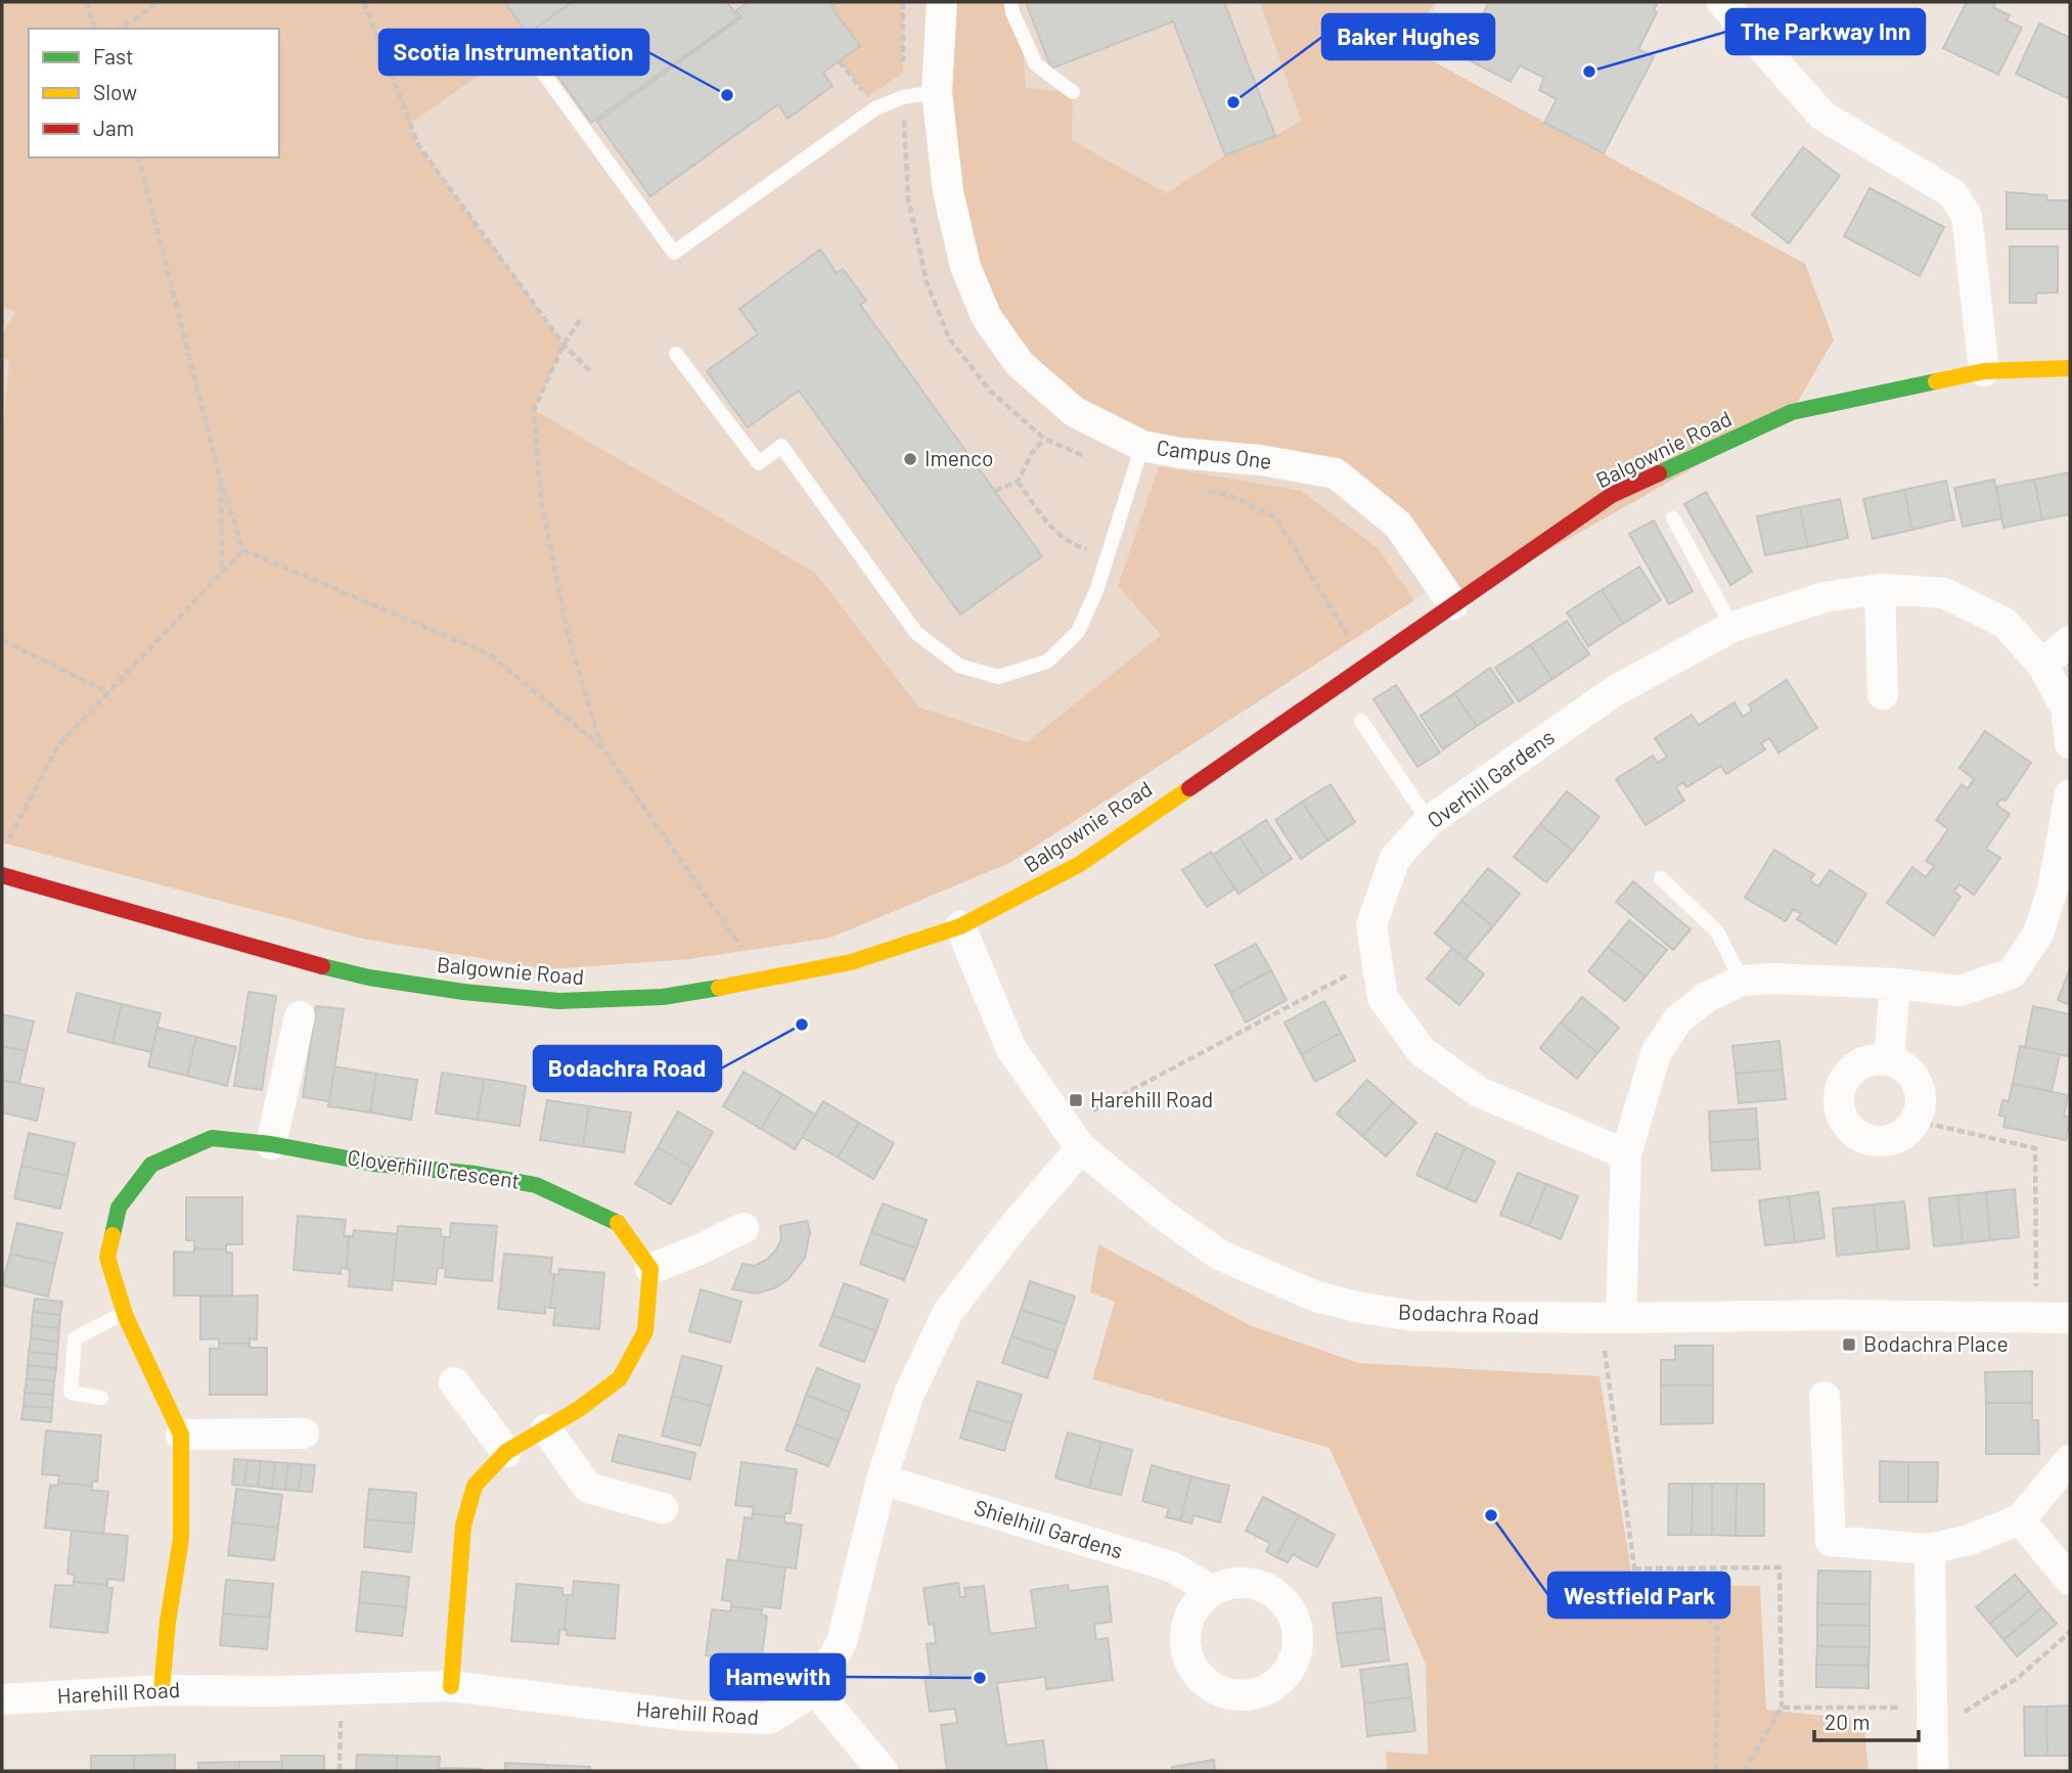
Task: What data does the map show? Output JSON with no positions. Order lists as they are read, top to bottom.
{
  "streets": {
    "street": [
      "Balgownie Road",
      "Campus One",
      "Overhill Gardens",
      "Cloverhill Crescent",
      "Bodachra Road",
      "Shielhill Gardens",
      "Harehill Road"
    ]
  },
  "crossings": [
    ["Balgownie Road", "Campus One"],
    ["Balgownie Road", "Bodachra Road"],
    ["Cloverhill Crescent", "Harehill Road"],
    ["Bodachra Road", "Harehill Road"],
    ["Shielhill Gardens", "Harehill Road"]
  ],
  "places": {
    "other": [
      "The Parkway Inn",
      "Scotia Instrumentation",
      "Baker Hughes",
      "Imenco",
      "Bodachra Road",
      "Westfield Park",
      "Hamewith"
    ],
    "transit": ["Harehill Road", "Bodachra Place"]
  },
  "legend": ["Fast", "Slow", "Jam"],
  "scale_bar": "20 m"
}
